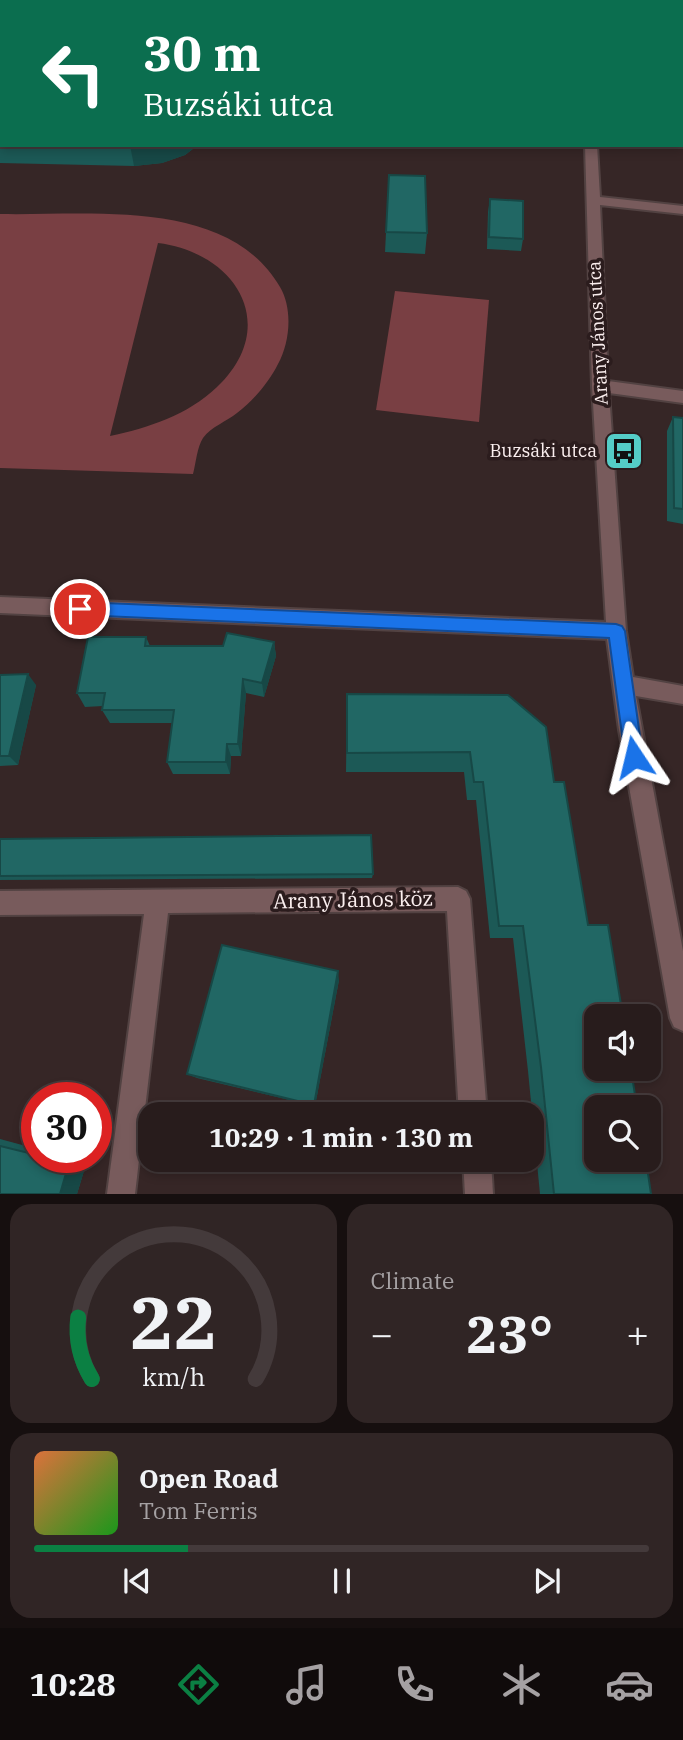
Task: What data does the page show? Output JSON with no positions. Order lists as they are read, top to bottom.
{
  "streets": {
    "street": ["Arany János utca", "Arany János köz"]
  },
  "places": {
    "bus stop": ["Buzsáki utca"]
  },
  "page": {
    "turn": ["30 m", "Buzsáki utca"],
    "limit": "30",
    "trip": "10:29 · 1 min · 130 m",
    "tile": "Climate",
    "heat": ["−", "23°", "+"],
    "song": ["Open Road", "Tom Ferris"],
    "tabs": "10:28",
    "gauge": ["22", "km/h"]
  }
}
